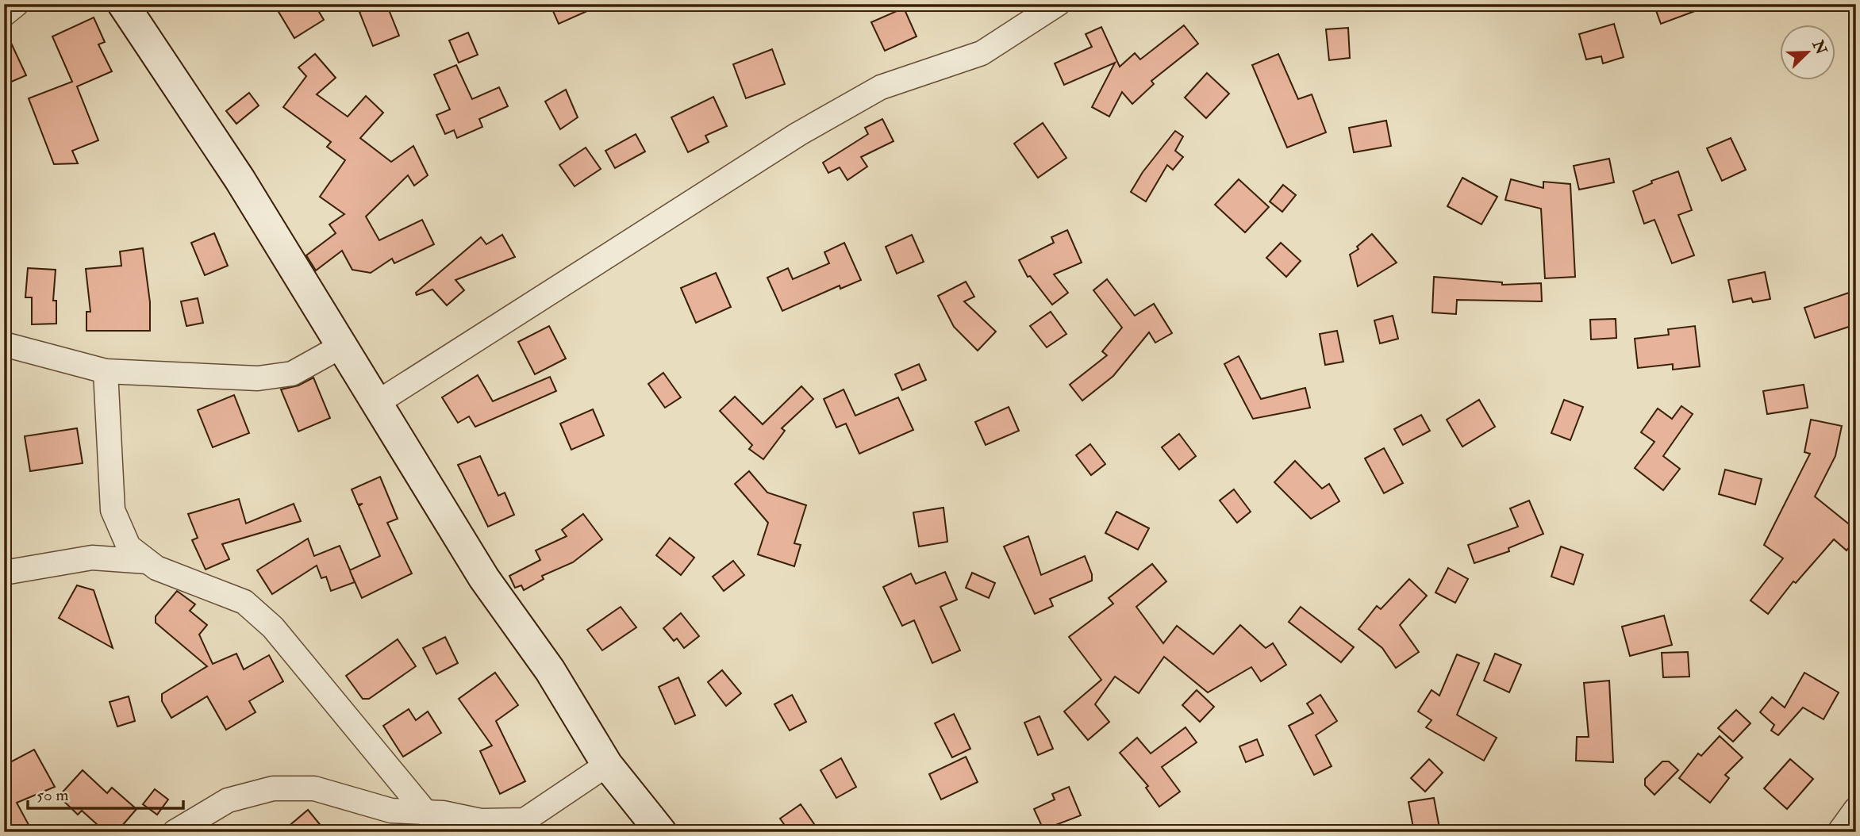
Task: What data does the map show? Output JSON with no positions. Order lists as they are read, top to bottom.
{
  "scale_bar": "50 m",
  "north": "top right"
}
